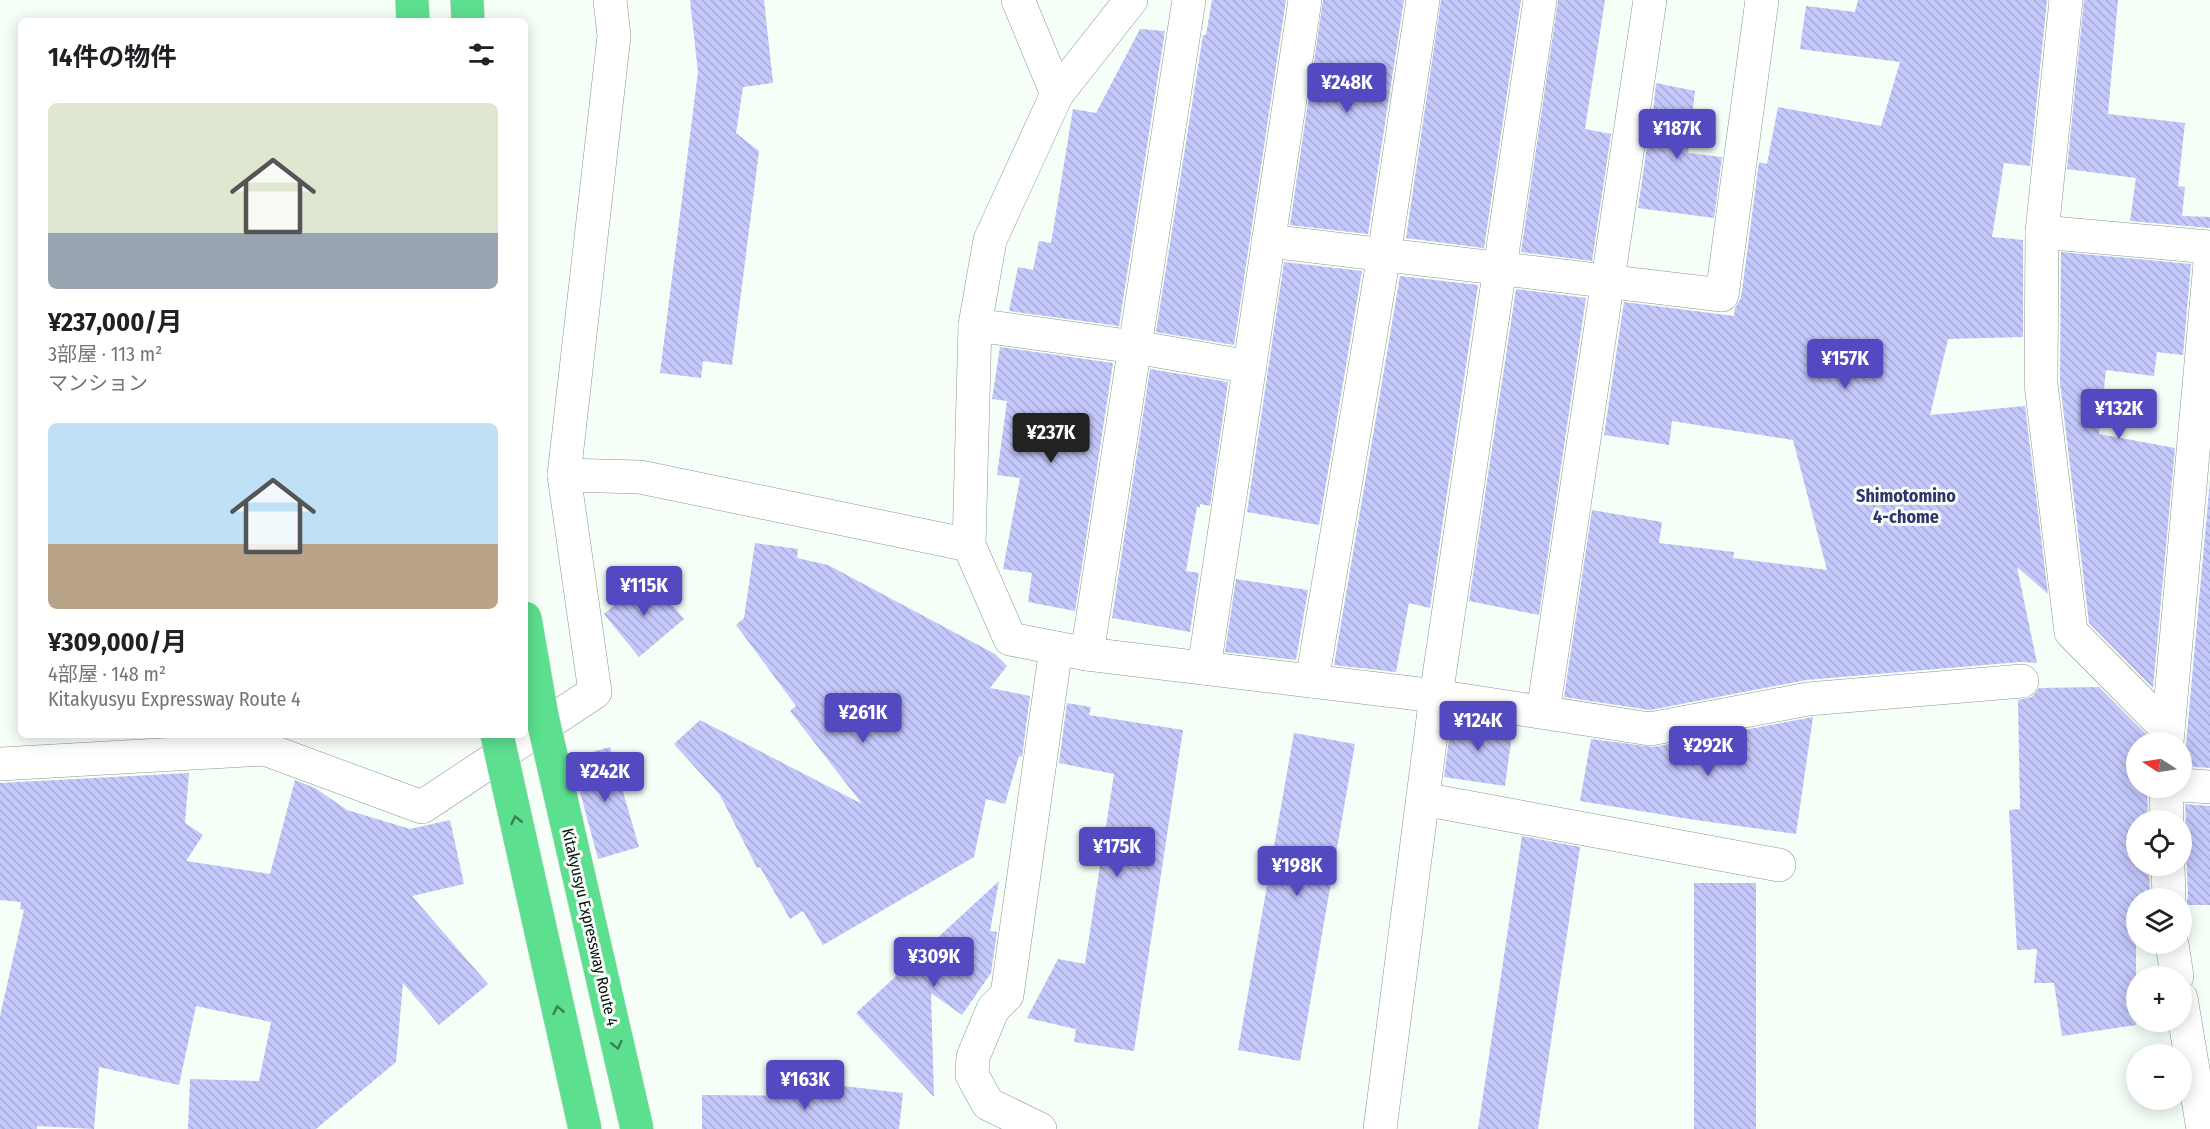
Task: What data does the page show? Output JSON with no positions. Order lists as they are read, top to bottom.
{
  "streets": {
    "highway": ["Kitakyusyu Expressway Route 4"]
  },
  "districts": ["Shimotomino 4-chome"],
  "north": "left",
  "page": {
    "heading": "14件の物件",
    "price": [
      "¥248K",
      "¥187K",
      "¥157K",
      "¥132K",
      "¥237K",
      "¥115K",
      "¥261K",
      "¥124K",
      "¥292K",
      "¥242K",
      "¥175K",
      "¥198K",
      "¥309K",
      "¥163K"
    ],
    "list": [
      {
        "name": "¥237,000/月",
        "note": "3部屋 · 113 m² · マンション"
      },
      {
        "name": "¥309,000/月",
        "note": "4部屋 · 148 m² · Kitakyusyu Expressway Route 4"
      }
    ],
    "map_buttons": ["+", "−"]
  }
}
